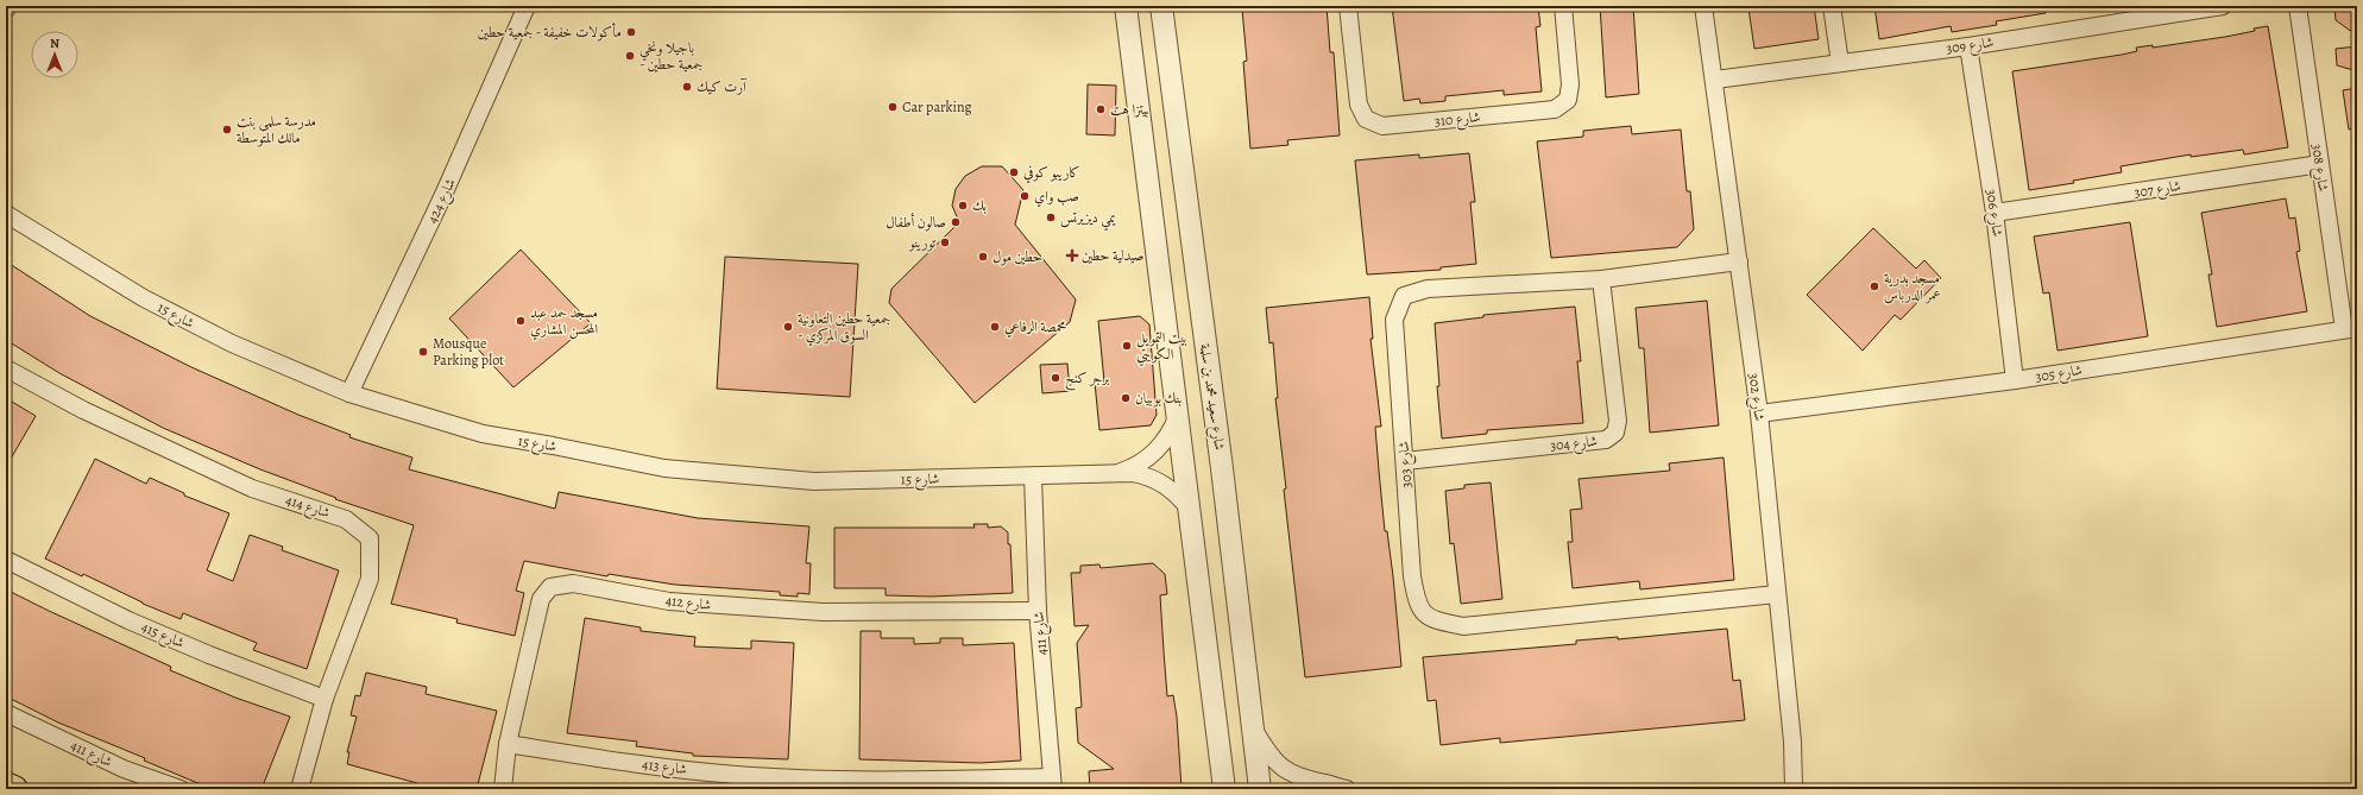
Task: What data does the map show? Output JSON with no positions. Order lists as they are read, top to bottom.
{
  "streets": {
    "street": [
      "شارع 309",
      "شارع 310",
      "شارع 308",
      "شارع 307",
      "شارع 424",
      "شارع 306",
      "شارع 15",
      "شارع 305",
      "شارع سعيد محمد بن سلمة",
      "شارع 302",
      "شارع 304",
      "شارع 303",
      "شارع 414",
      "شارع 412",
      "شارع 411",
      "شارع 415",
      "شارع 413"
    ]
  },
  "crossings": [
    ["شارع 309", "شارع 306"],
    ["شارع 309", "شارع 302"],
    ["شارع 308", "شارع 307"],
    ["شارع 308", "شارع 305"],
    ["شارع 307", "شارع 306"],
    ["شارع 424", "شارع 15"],
    ["شارع 306", "شارع 305"],
    ["شارع 15", "شارع 411"],
    ["شارع 305", "شارع 302"],
    ["شارع 302", "شارع 303"],
    ["شارع 304", "شارع 303"],
    ["شارع 414", "شارع 415"],
    ["شارع 412", "شارع 411"],
    ["شارع 412", "شارع 413"],
    ["شارع 411", "شارع 413"]
  ],
  "places": {
    "other": [
      "مأكولات خفيفة - جمعية حطين",
      "باجيلا ونخي - جمعية حطين",
      "آرت كيك",
      "Car parking",
      "بيتزا هت",
      "مدرسة سلمى بنت مالك المتوسطة",
      "كاريبو كوفي",
      "صب واي",
      "بك",
      "يمي ديزيرتس",
      "صالون أطفال",
      "تورينو",
      "حطين مول",
      "مسجد بدرية عمر الدرباس",
      "مسجد حمد عبد المحسن المشاري",
      "جمعية حطين التعاونية - السوق المركزي",
      "محمصة الرفاعي",
      "بيت التمويل الكويتي",
      "Mousque Parking plot",
      "برجر كنج",
      "بنك بوبيان"
    ],
    "health": ["صيدلية حطين"]
  },
  "north": "top"
}
